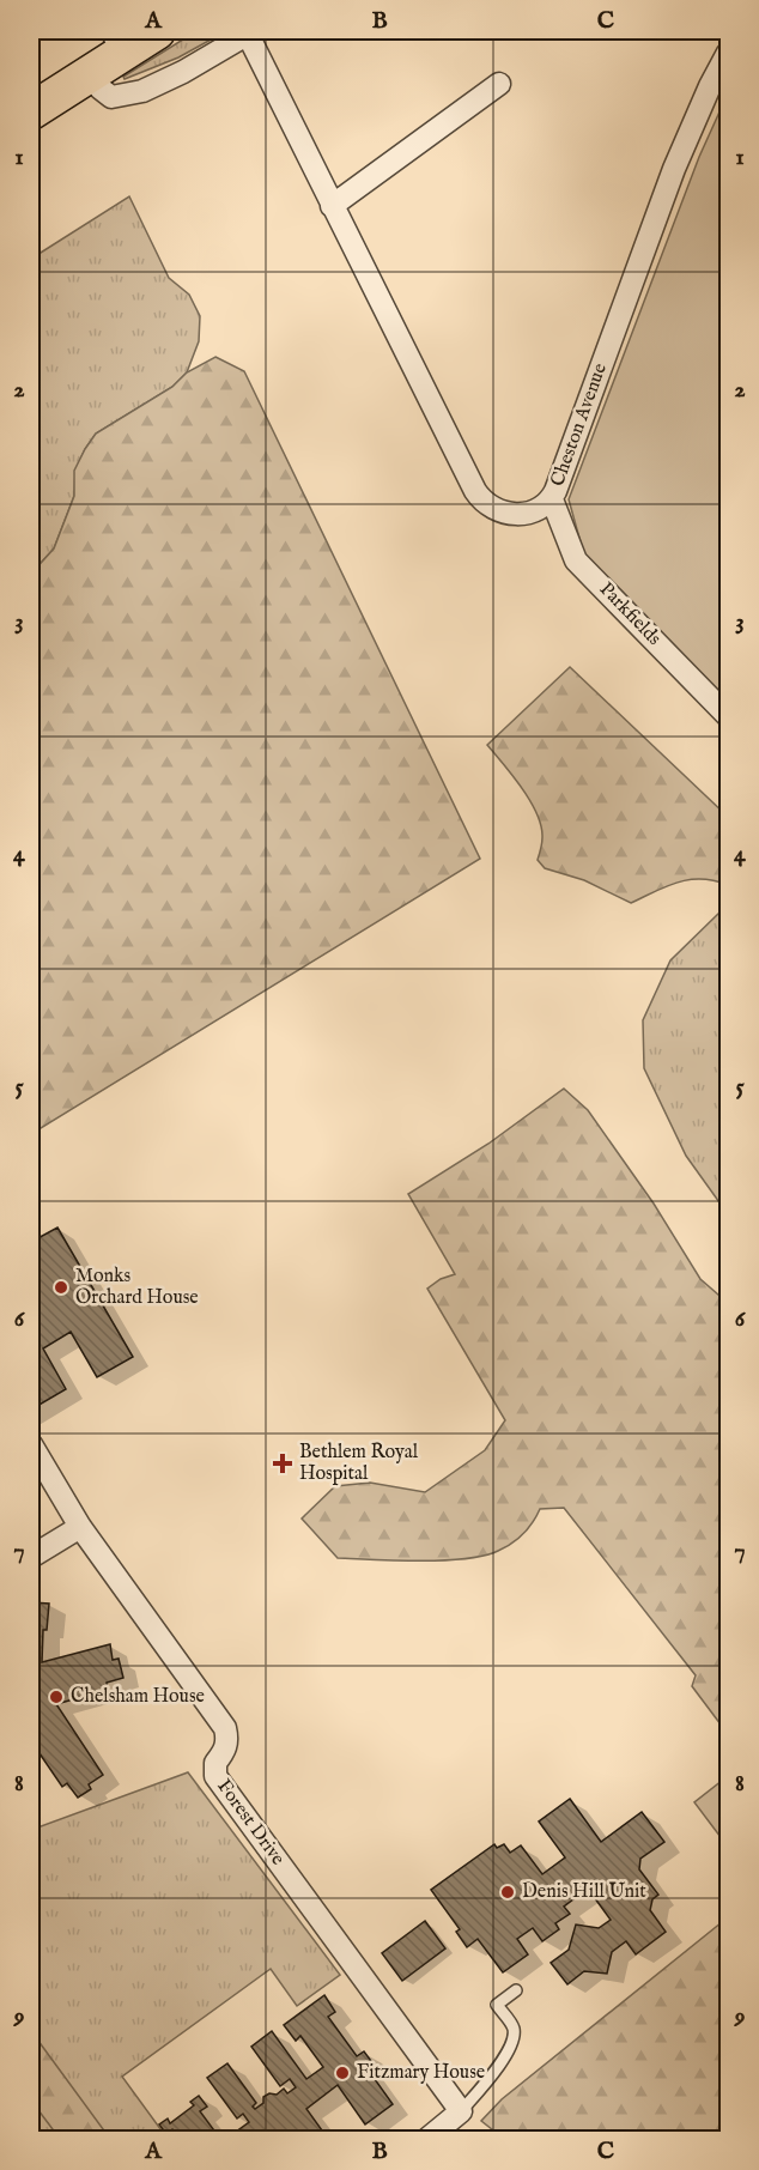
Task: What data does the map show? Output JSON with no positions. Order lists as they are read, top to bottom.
{
  "streets": {
    "street": ["Cheston Avenue", "Parkfields", "Forest Drive"]
  },
  "crossings": [
    ["Cheston Avenue", "Parkfields"]
  ],
  "places": {
    "other": [
      "Monks Orchard House",
      "Chelsham House",
      "Denis Hill Unit",
      "Fitzmary House"
    ],
    "health": ["Bethlem Royal Hospital"]
  },
  "grid": {
    "columns": ["A", "B", "C"],
    "rows": [
      "1",
      "2",
      "3",
      "4",
      "5",
      "6",
      "7",
      "8",
      "9"
    ]
  }
}
